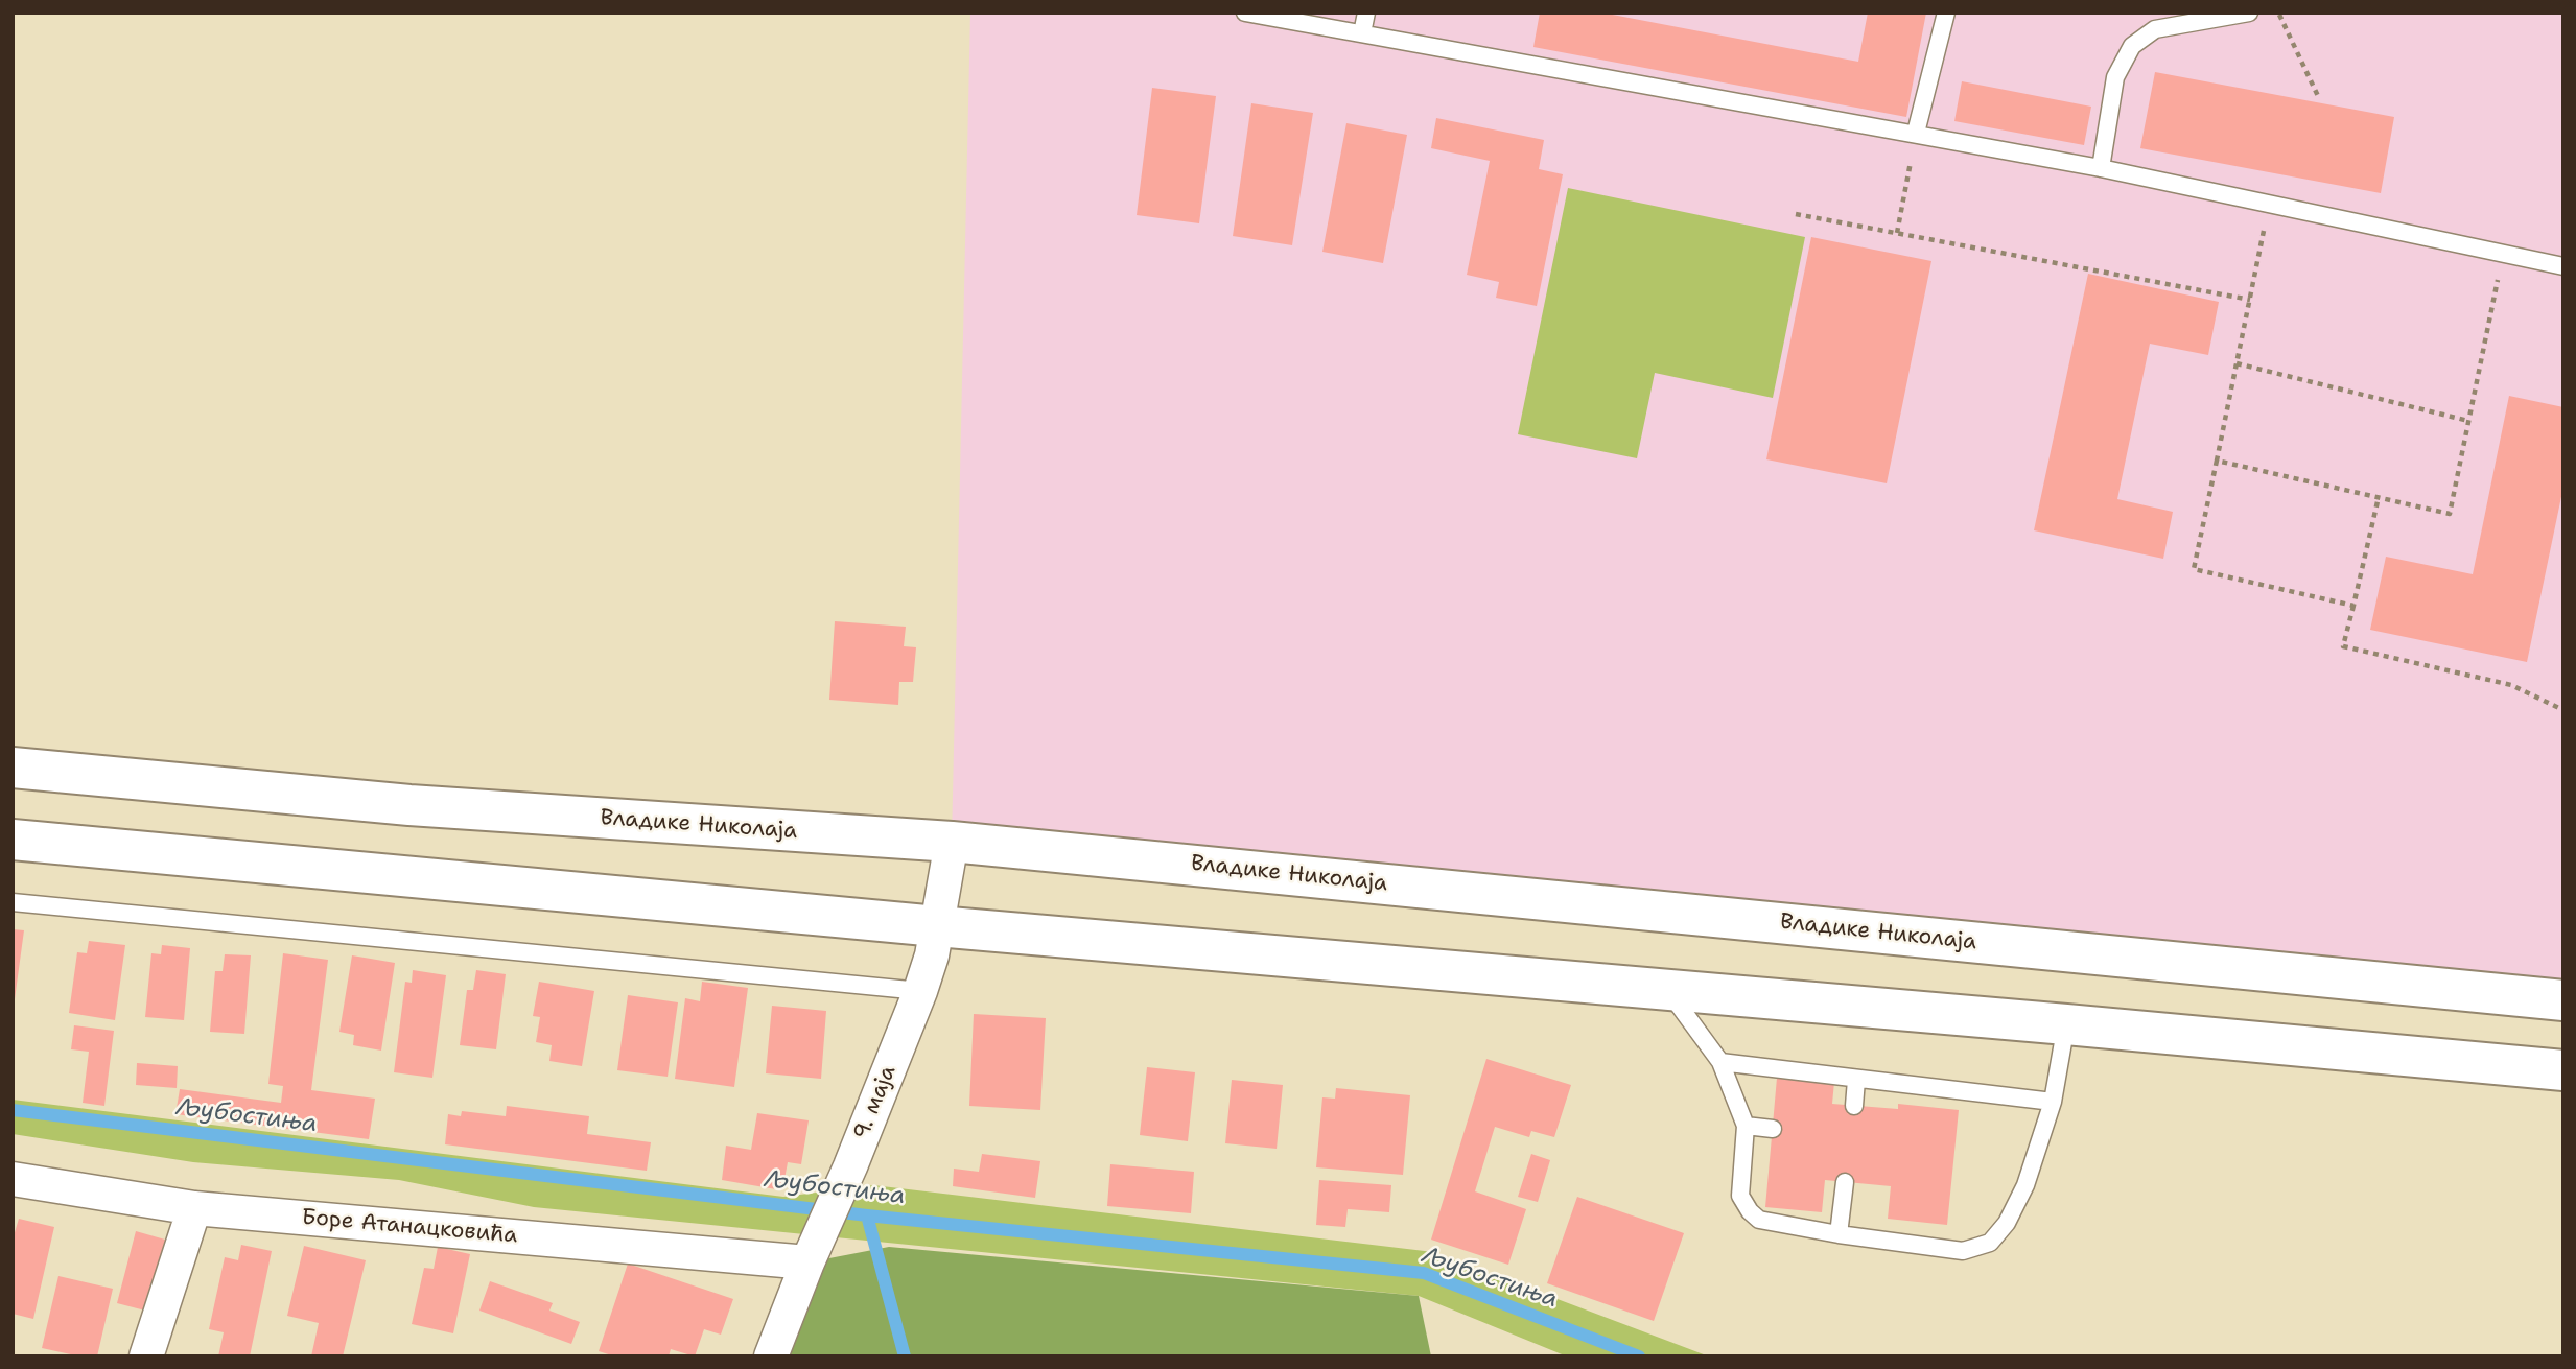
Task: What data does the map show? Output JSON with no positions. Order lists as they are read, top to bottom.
{
  "streets": {
    "main road": ["Владике Николаја"],
    "street": ["9. маја", "Боре Атанацковића"]
  },
  "crossings": [
    ["Владике Николаја", "9. маја"],
    ["9. маја", "Боре Атанацковића"]
  ],
  "water": ["Љубостиња"]
}
